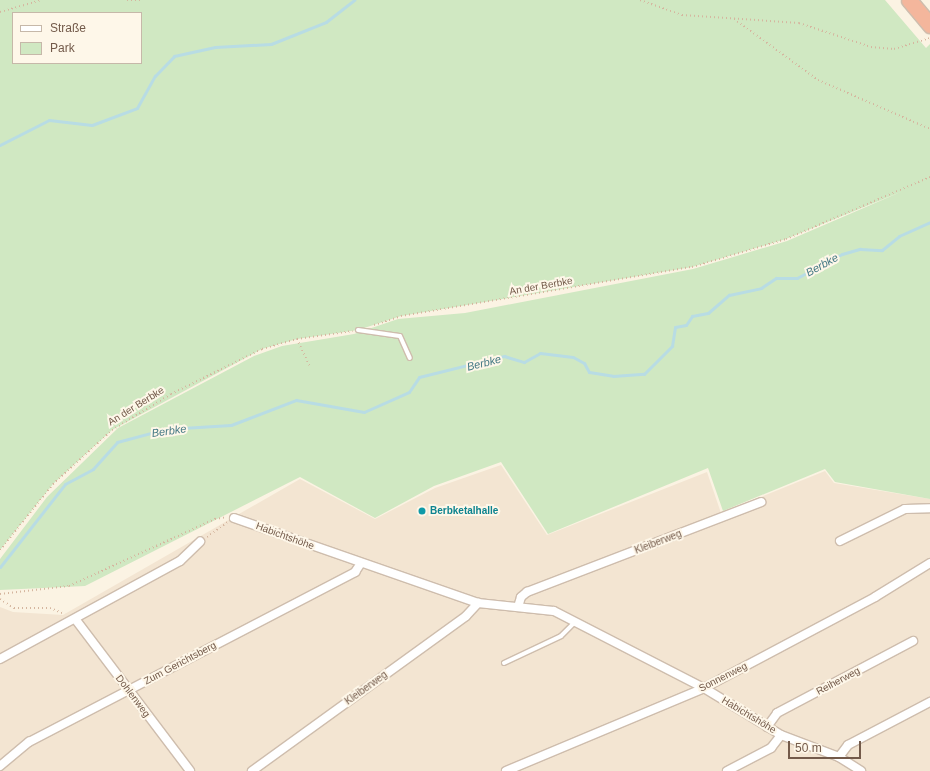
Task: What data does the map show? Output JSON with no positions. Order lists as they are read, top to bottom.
{
  "streets": {
    "street": [
      "Habichtshöhe",
      "Kleiberweg",
      "Zum Gerichtsberg",
      "Sonnenweg",
      "Reiherweg",
      "Dohlenweg"
    ],
    "path": ["An der Berbke"]
  },
  "crossings": [
    ["Habichtshöhe", "Kleiberweg"],
    ["Habichtshöhe", "Zum Gerichtsberg"],
    ["Habichtshöhe", "Sonnenweg"],
    ["Habichtshöhe", "Reiherweg"],
    ["Zum Gerichtsberg", "Dohlenweg"]
  ],
  "water": ["Berbke"],
  "places": ["Berbketalhalle"],
  "legend": ["Straße", "Park"],
  "scale_bar": "50 m"
}
